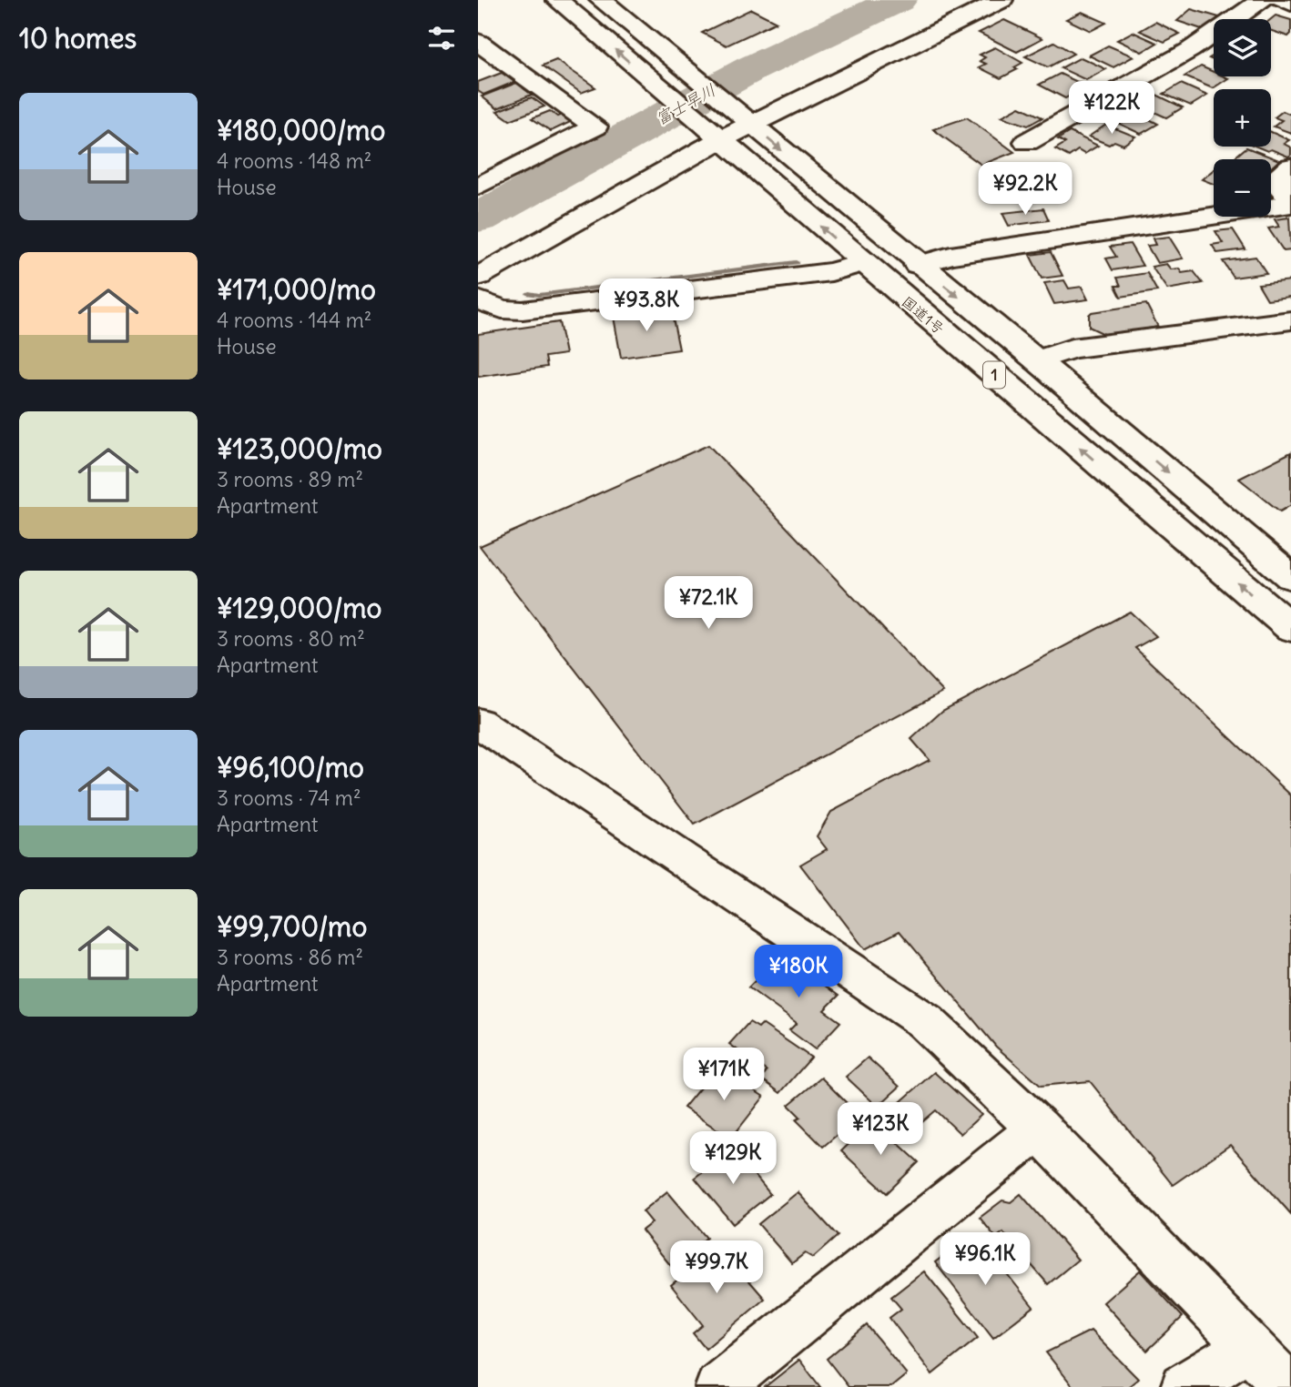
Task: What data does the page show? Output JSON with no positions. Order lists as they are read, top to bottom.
{
  "streets": {
    "main road": ["国道1号", "1"]
  },
  "water": ["富士早川"],
  "page": {
    "heading": "10 homes",
    "map_buttons": ["+", "−"],
    "list": [
      {
        "name": "¥180,000/mo",
        "note": "4 rooms · 148 m² · House"
      },
      {
        "name": "¥171,000/mo",
        "note": "4 rooms · 144 m² · House"
      },
      {
        "name": "¥123,000/mo",
        "note": "3 rooms · 89 m² · Apartment"
      },
      {
        "name": "¥129,000/mo",
        "note": "3 rooms · 80 m² · Apartment"
      },
      {
        "name": "¥96,100/mo",
        "note": "3 rooms · 74 m² · Apartment"
      },
      {
        "name": "¥99,700/mo",
        "note": "3 rooms · 86 m² · Apartment"
      }
    ],
    "price": [
      "¥122K",
      "¥92.2K",
      "¥93.8K",
      "¥72.1K",
      "¥180K",
      "¥171K",
      "¥123K",
      "¥129K",
      "¥96.1K",
      "¥99.7K"
    ]
  }
}
